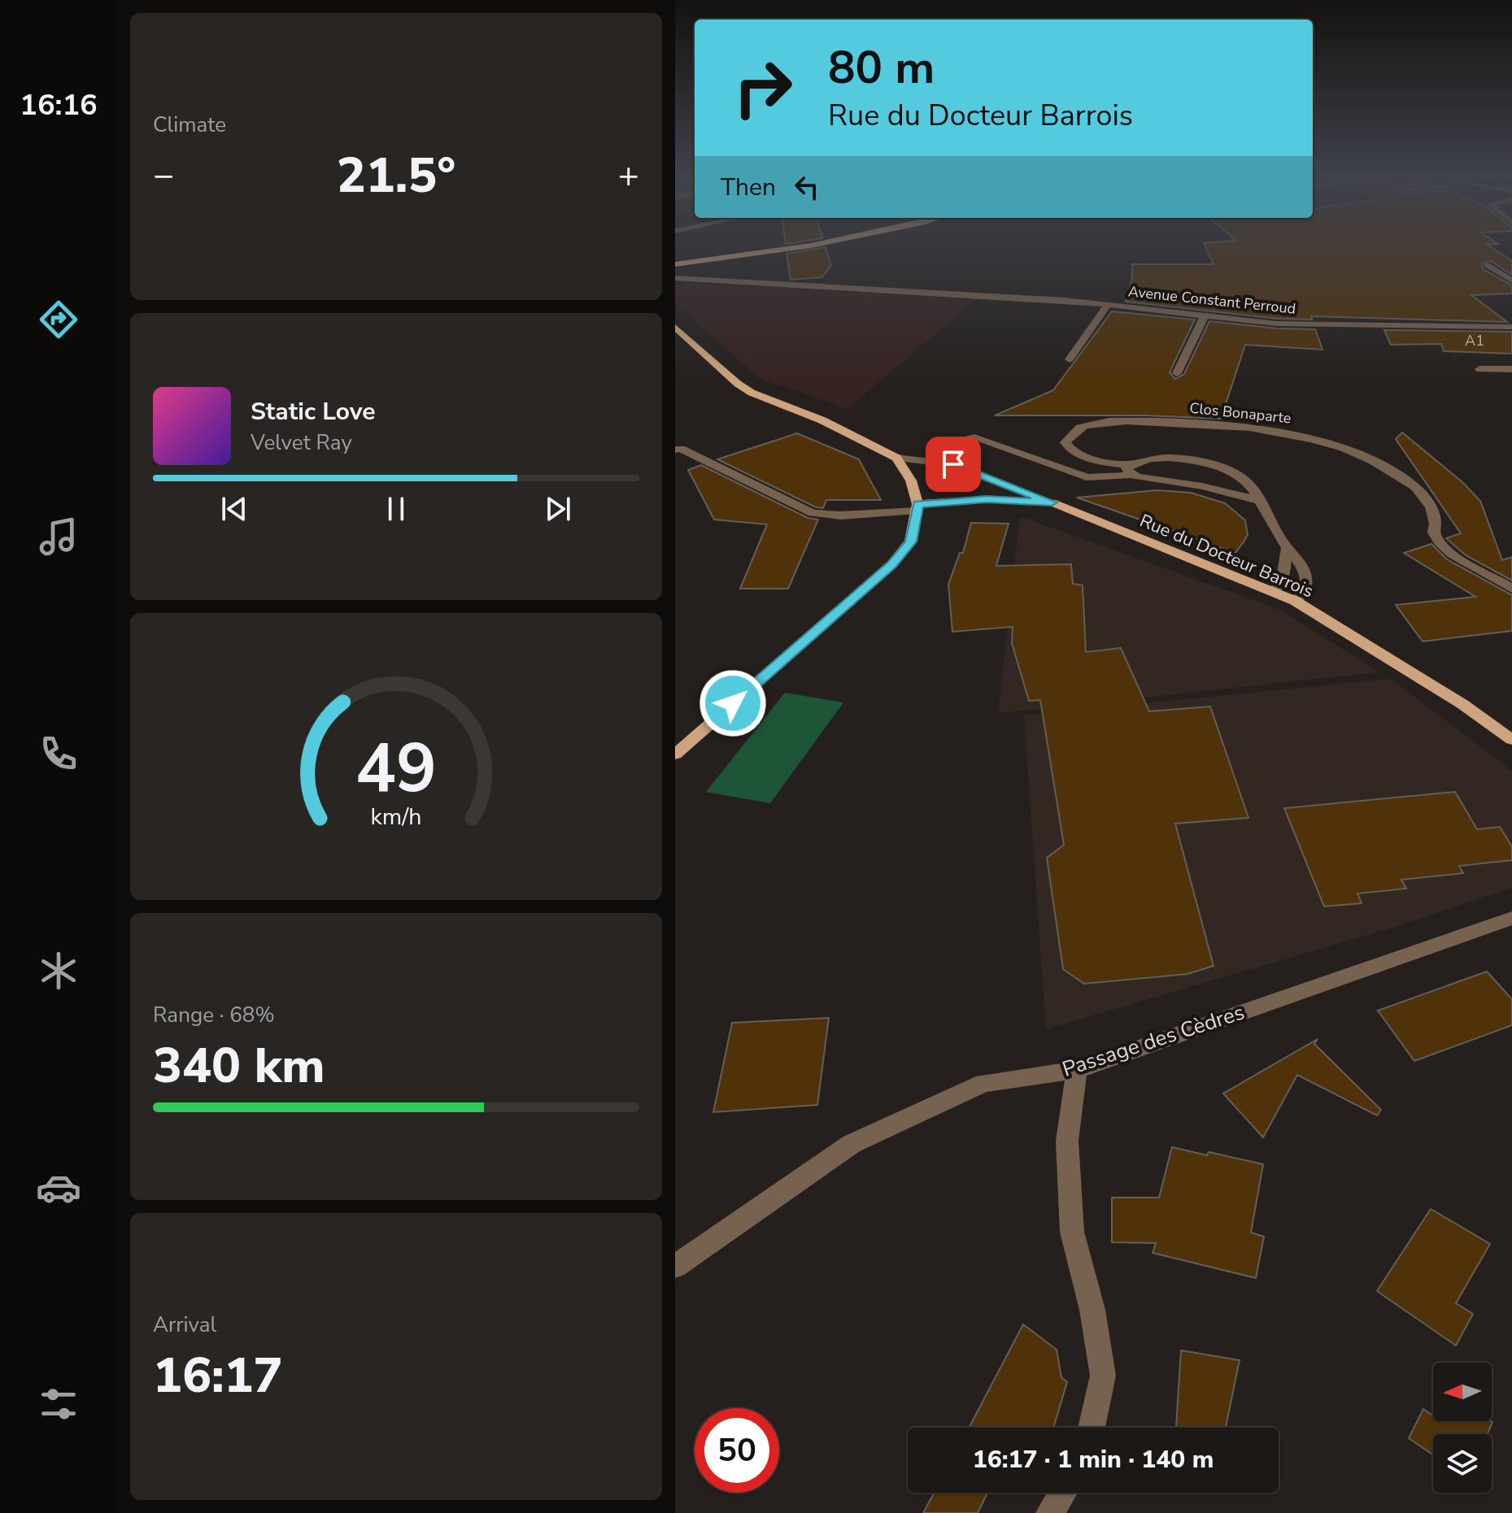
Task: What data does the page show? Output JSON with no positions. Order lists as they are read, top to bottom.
{
  "streets": {
    "main road": ["Rue du Docteur Barrois"],
    "street": ["Avenue Constant Perroud", "Clos Bonaparte", "Passage des Cèdres"]
  },
  "crossings": [
    ["Clos Bonaparte", "Rue du Docteur Barrois"]
  ],
  "house_numbers": ["A1"],
  "north": "left",
  "page": {
    "tabs": "16:16",
    "tile": [
      "Climate",
      ["Range · 68%", "340 km"],
      ["Arrival", "16:17"]
    ],
    "turn": ["80 m", "Rue du Docteur Barrois"],
    "heat": ["−", "21.5°", "+"],
    "then": "Then",
    "song": ["Static Love", "Velvet Ray"],
    "limit": "50",
    "trip": "16:17 · 1 min · 140 m",
    "gauge": ["49", "km/h"]
  }
}
